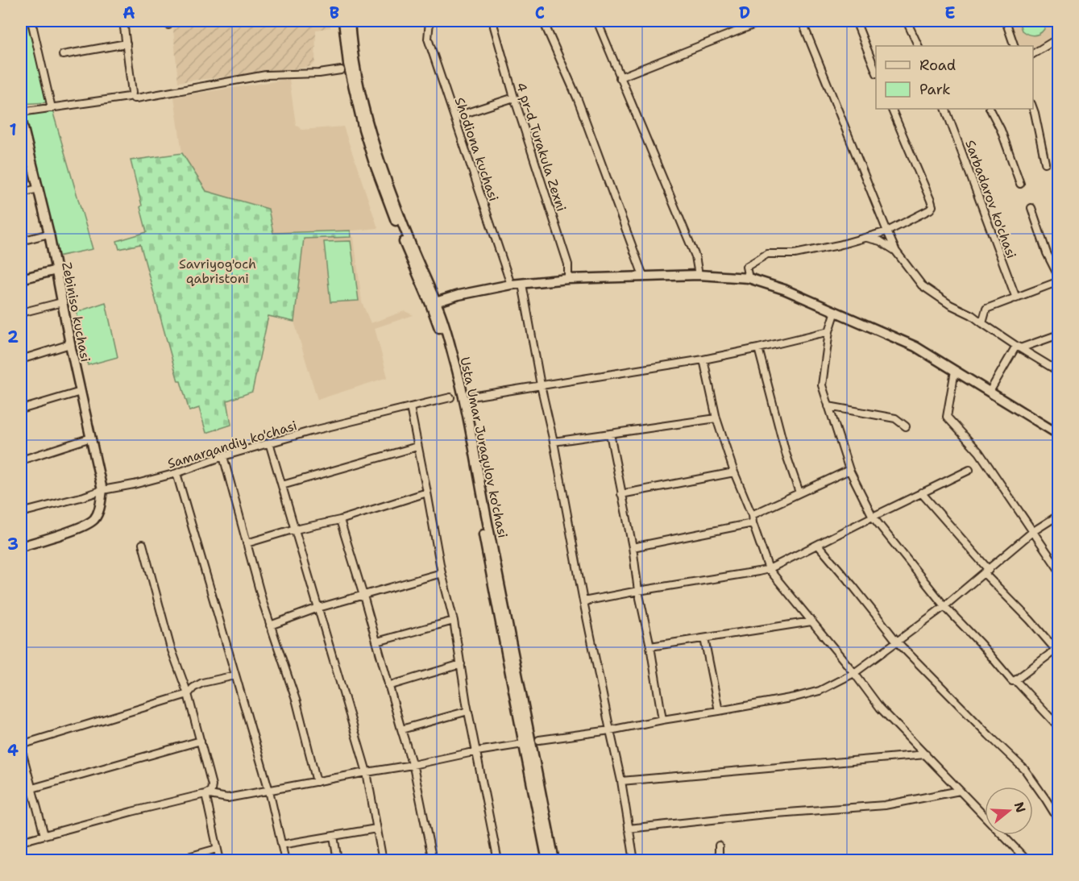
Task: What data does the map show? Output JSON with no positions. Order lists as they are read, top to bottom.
{
  "streets": {
    "main road": ["Zebiniso kuchasi", "Usta Umar Juraqulov ko'chasi"],
    "street": [
      "4 pr-d Turakula Zexni",
      "Shodiona kuchasi",
      "Sarbadarov ko'chasi",
      "Samarqandiy ko'chasi"
    ]
  },
  "crossings": [
    ["Zebiniso kuchasi", "Samarqandiy ko'chasi"]
  ],
  "parks": ["Savriyog'och qabristoni"],
  "legend": ["Road", "Park"],
  "north": "right",
  "grid": {
    "columns": [
      "A",
      "B",
      "C",
      "D",
      "E"
    ],
    "rows": [
      "1",
      "2",
      "3",
      "4"
    ]
  }
}
